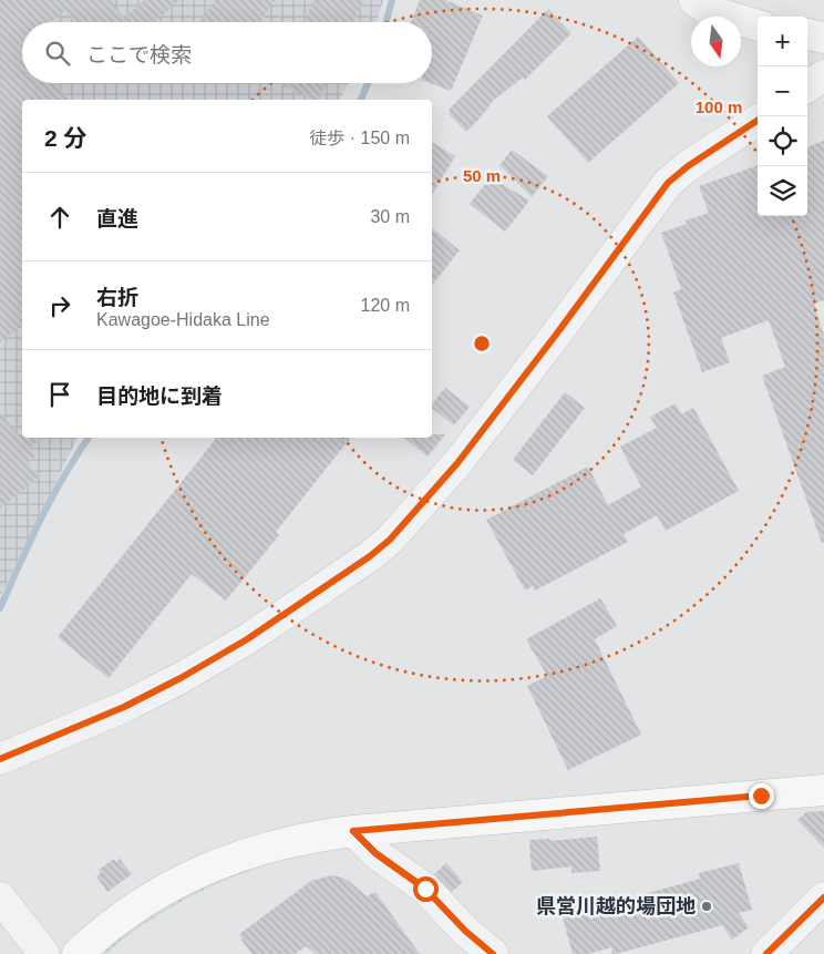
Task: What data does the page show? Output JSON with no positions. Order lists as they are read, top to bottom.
{
  "places": ["県営川越的場団地"],
  "north": "bottom",
  "page": {
    "map_buttons": ["+", "−"],
    "search": "ここで検索",
    "heading": ["2 分", "徒歩 · 150 m"],
    "list": [
      ["直進", "30 m"],
      ["右折", "Kawagoe-Hidaka Line", "120 m"],
      "目的地に到着"
    ]
  },
  "rings": ["100 m", "50 m"]
}
